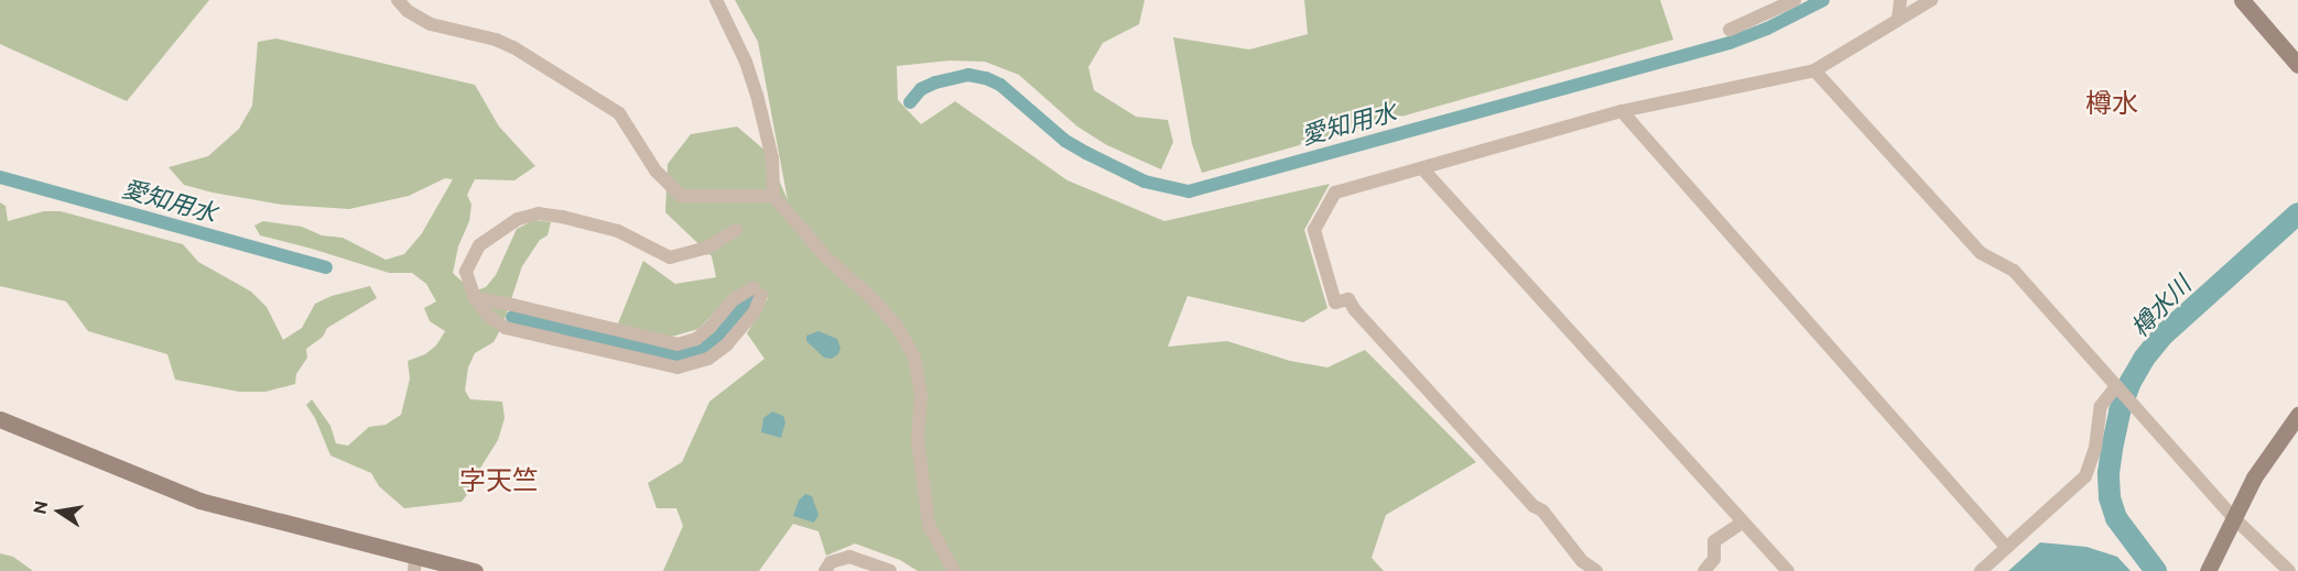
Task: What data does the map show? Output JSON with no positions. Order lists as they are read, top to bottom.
{
  "districts": ["樽水", "字天竺"],
  "water": ["愛知用水", "樽水川"],
  "north": "left"
}
